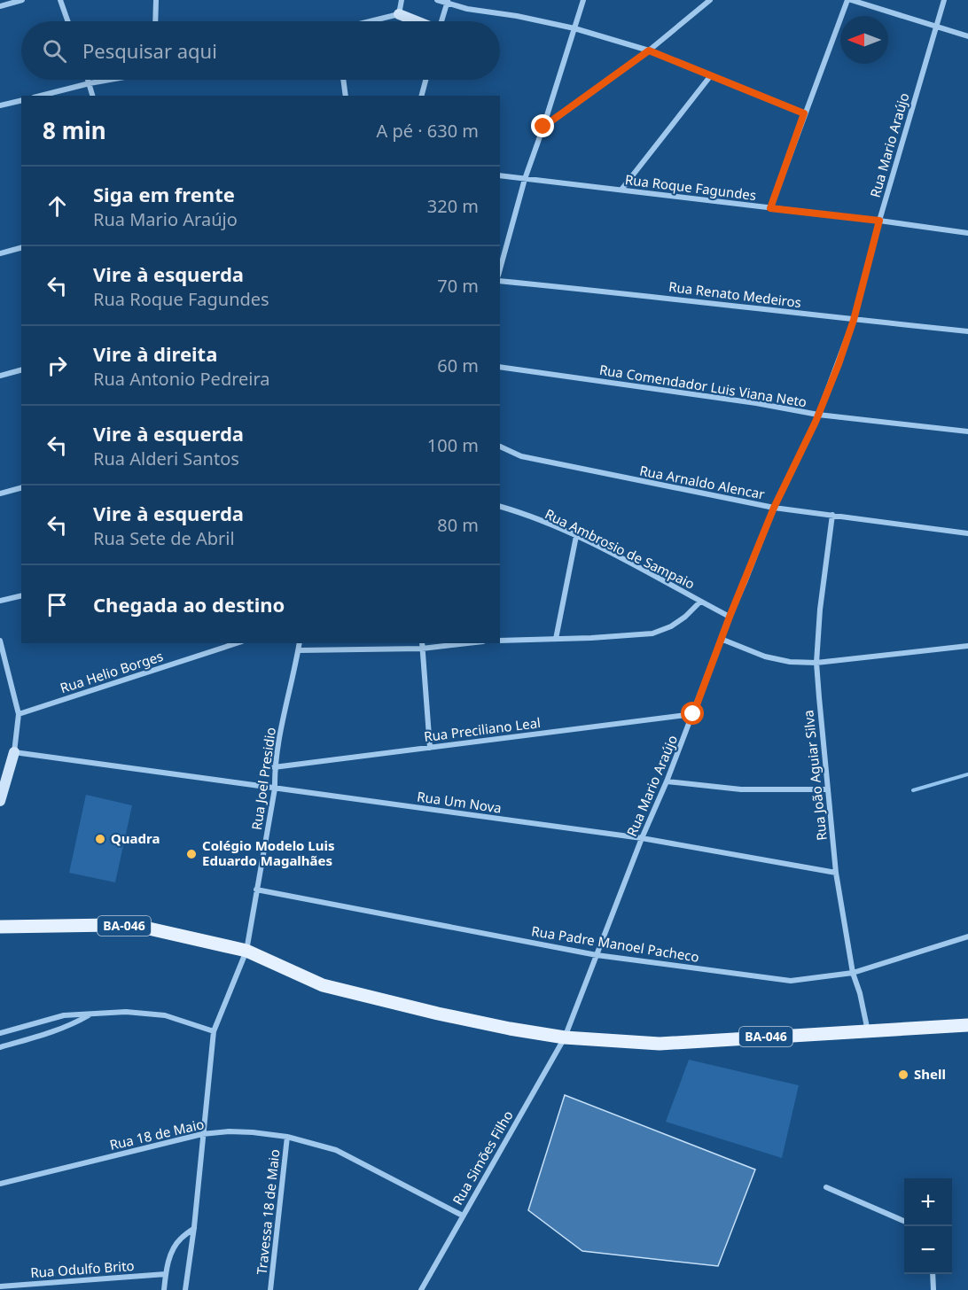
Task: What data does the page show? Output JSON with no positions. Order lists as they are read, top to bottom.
{
  "streets": {
    "main road": ["BA-046"],
    "street": [
      "Rua Mario Araújo",
      "Rua Roque Fagundes",
      "Rua Renato Medeiros",
      "Rua Comendador Luis Viana Neto",
      "Rua Arnaldo Alencar",
      "Rua Ambrosio de Sampaio",
      "Rua Helio Borges",
      "Rua Preciliano Leal",
      "Rua João Aguiar Silva",
      "Rua Joel Presidio",
      "Rua Um Nova",
      "Rua Padre Manoel Pacheco",
      "Rua 18 de Maio",
      "Rua Simões Filho",
      "Travessa 18 de Maio",
      "Rua Odulfo Brito"
    ]
  },
  "crossings": [
    ["Rua Mario Araújo", "Rua Roque Fagundes"],
    ["Rua Mario Araújo", "Rua Renato Medeiros"],
    ["Rua Mario Araújo", "Rua Comendador Luis Viana Neto"],
    ["Rua Mario Araújo", "Rua Arnaldo Alencar"],
    ["Rua Mario Araújo", "Rua Ambrosio de Sampaio"],
    ["Rua Mario Araújo", "Rua Preciliano Leal"],
    ["Rua Mario Araújo", "Rua Um Nova"],
    ["Rua Mario Araújo", "BA-046"],
    ["Rua Mario Araújo", "Rua Padre Manoel Pacheco"],
    ["Rua Mario Araújo", "Rua Simões Filho"],
    ["Rua Arnaldo Alencar", "Rua João Aguiar Silva"],
    ["Rua Preciliano Leal", "Rua Joel Presidio"],
    ["Rua João Aguiar Silva", "Rua Um Nova"],
    ["Rua João Aguiar Silva", "BA-046"],
    ["Rua João Aguiar Silva", "Rua Padre Manoel Pacheco"],
    ["Rua Joel Presidio", "Rua Um Nova"],
    ["Rua Joel Presidio", "BA-046"],
    ["Rua Joel Presidio", "Rua Padre Manoel Pacheco"],
    ["Rua Joel Presidio", "Rua 18 de Maio"],
    ["BA-046", "Rua Simões Filho"],
    ["Rua 18 de Maio", "Rua Simões Filho"],
    ["Rua 18 de Maio", "Travessa 18 de Maio"]
  ],
  "places": ["Quadra", "Colégio Modelo Luis Eduardo Magalhães", "Shell"],
  "north": "left",
  "page": {
    "search": "Pesquisar aqui",
    "heading": ["8 min", "A pé · 630 m"],
    "list": [
      ["Siga em frente", "Rua Mario Araújo", "320 m"],
      ["Vire à esquerda", "Rua Roque Fagundes", "70 m"],
      ["Vire à direita", "Rua Antonio Pedreira", "60 m"],
      ["Vire à esquerda", "Rua Alderi Santos", "100 m"],
      ["Vire à esquerda", "Rua Sete de Abril", "80 m"],
      "Chegada ao destino"
    ],
    "map_buttons": ["+", "−"]
  }
}
